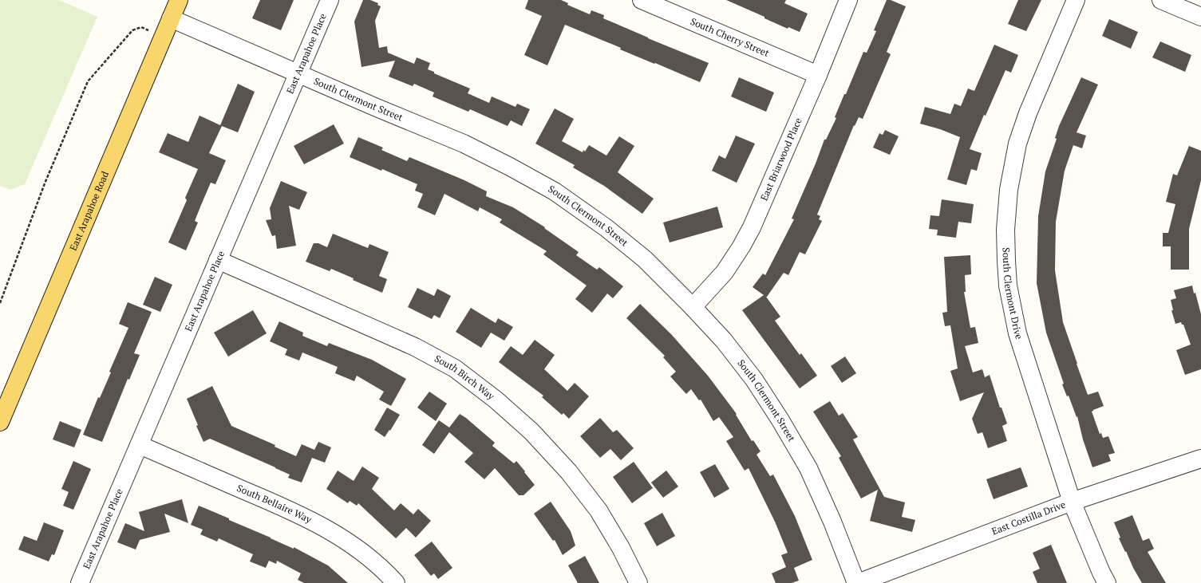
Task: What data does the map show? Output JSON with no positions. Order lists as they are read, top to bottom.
{
  "streets": {
    "main road": ["East Arapahoe Road"],
    "street": [
      "South Cherry Street",
      "East Arapahoe Place",
      "South Clermont Street",
      "East Briarwood Place",
      "South Clermont Drive",
      "South Birch Way",
      "South Bellaire Way",
      "East Costilla Drive"
    ]
  },
  "crossings": [
    ["South Cherry Street", "East Briarwood Place"],
    ["East Arapahoe Place", "South Clermont Street"],
    ["East Arapahoe Place", "South Birch Way"],
    ["East Arapahoe Place", "South Bellaire Way"],
    ["South Clermont Street", "East Briarwood Place"],
    ["South Clermont Street", "East Arapahoe Road"],
    ["South Clermont Street", "East Costilla Drive"],
    ["South Clermont Drive", "East Costilla Drive"]
  ]
}
